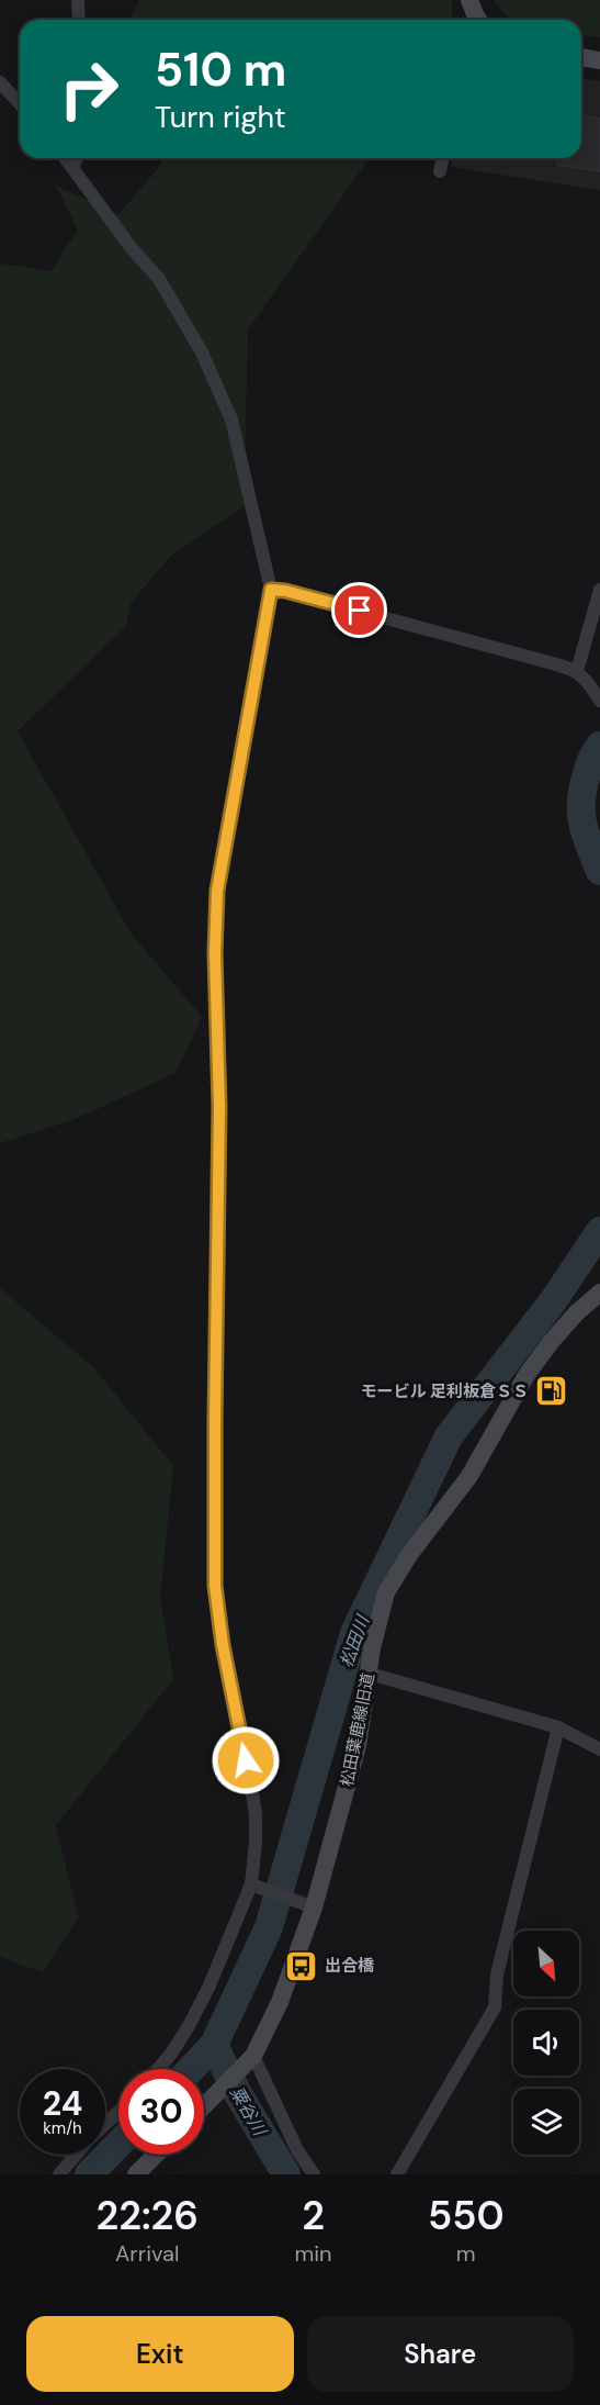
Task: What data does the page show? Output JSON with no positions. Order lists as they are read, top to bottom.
{
  "streets": {
    "street": ["松田葉鹿線旧道"]
  },
  "water": ["松田川", "粟谷川"],
  "places": {
    "fuel station": ["モービル 足利板倉ＳＳ"],
    "bus stop": ["出合橋"]
  },
  "north": "bottom right",
  "page": {
    "turn": ["510 m", "Turn right"],
    "speed": "24 km/h",
    "limit": "30",
    "eta": [
      "22:26",
      "Arrival",
      "2",
      "min",
      "550",
      "m"
    ],
    "buttons": ["Exit", "Share"]
  }
}
